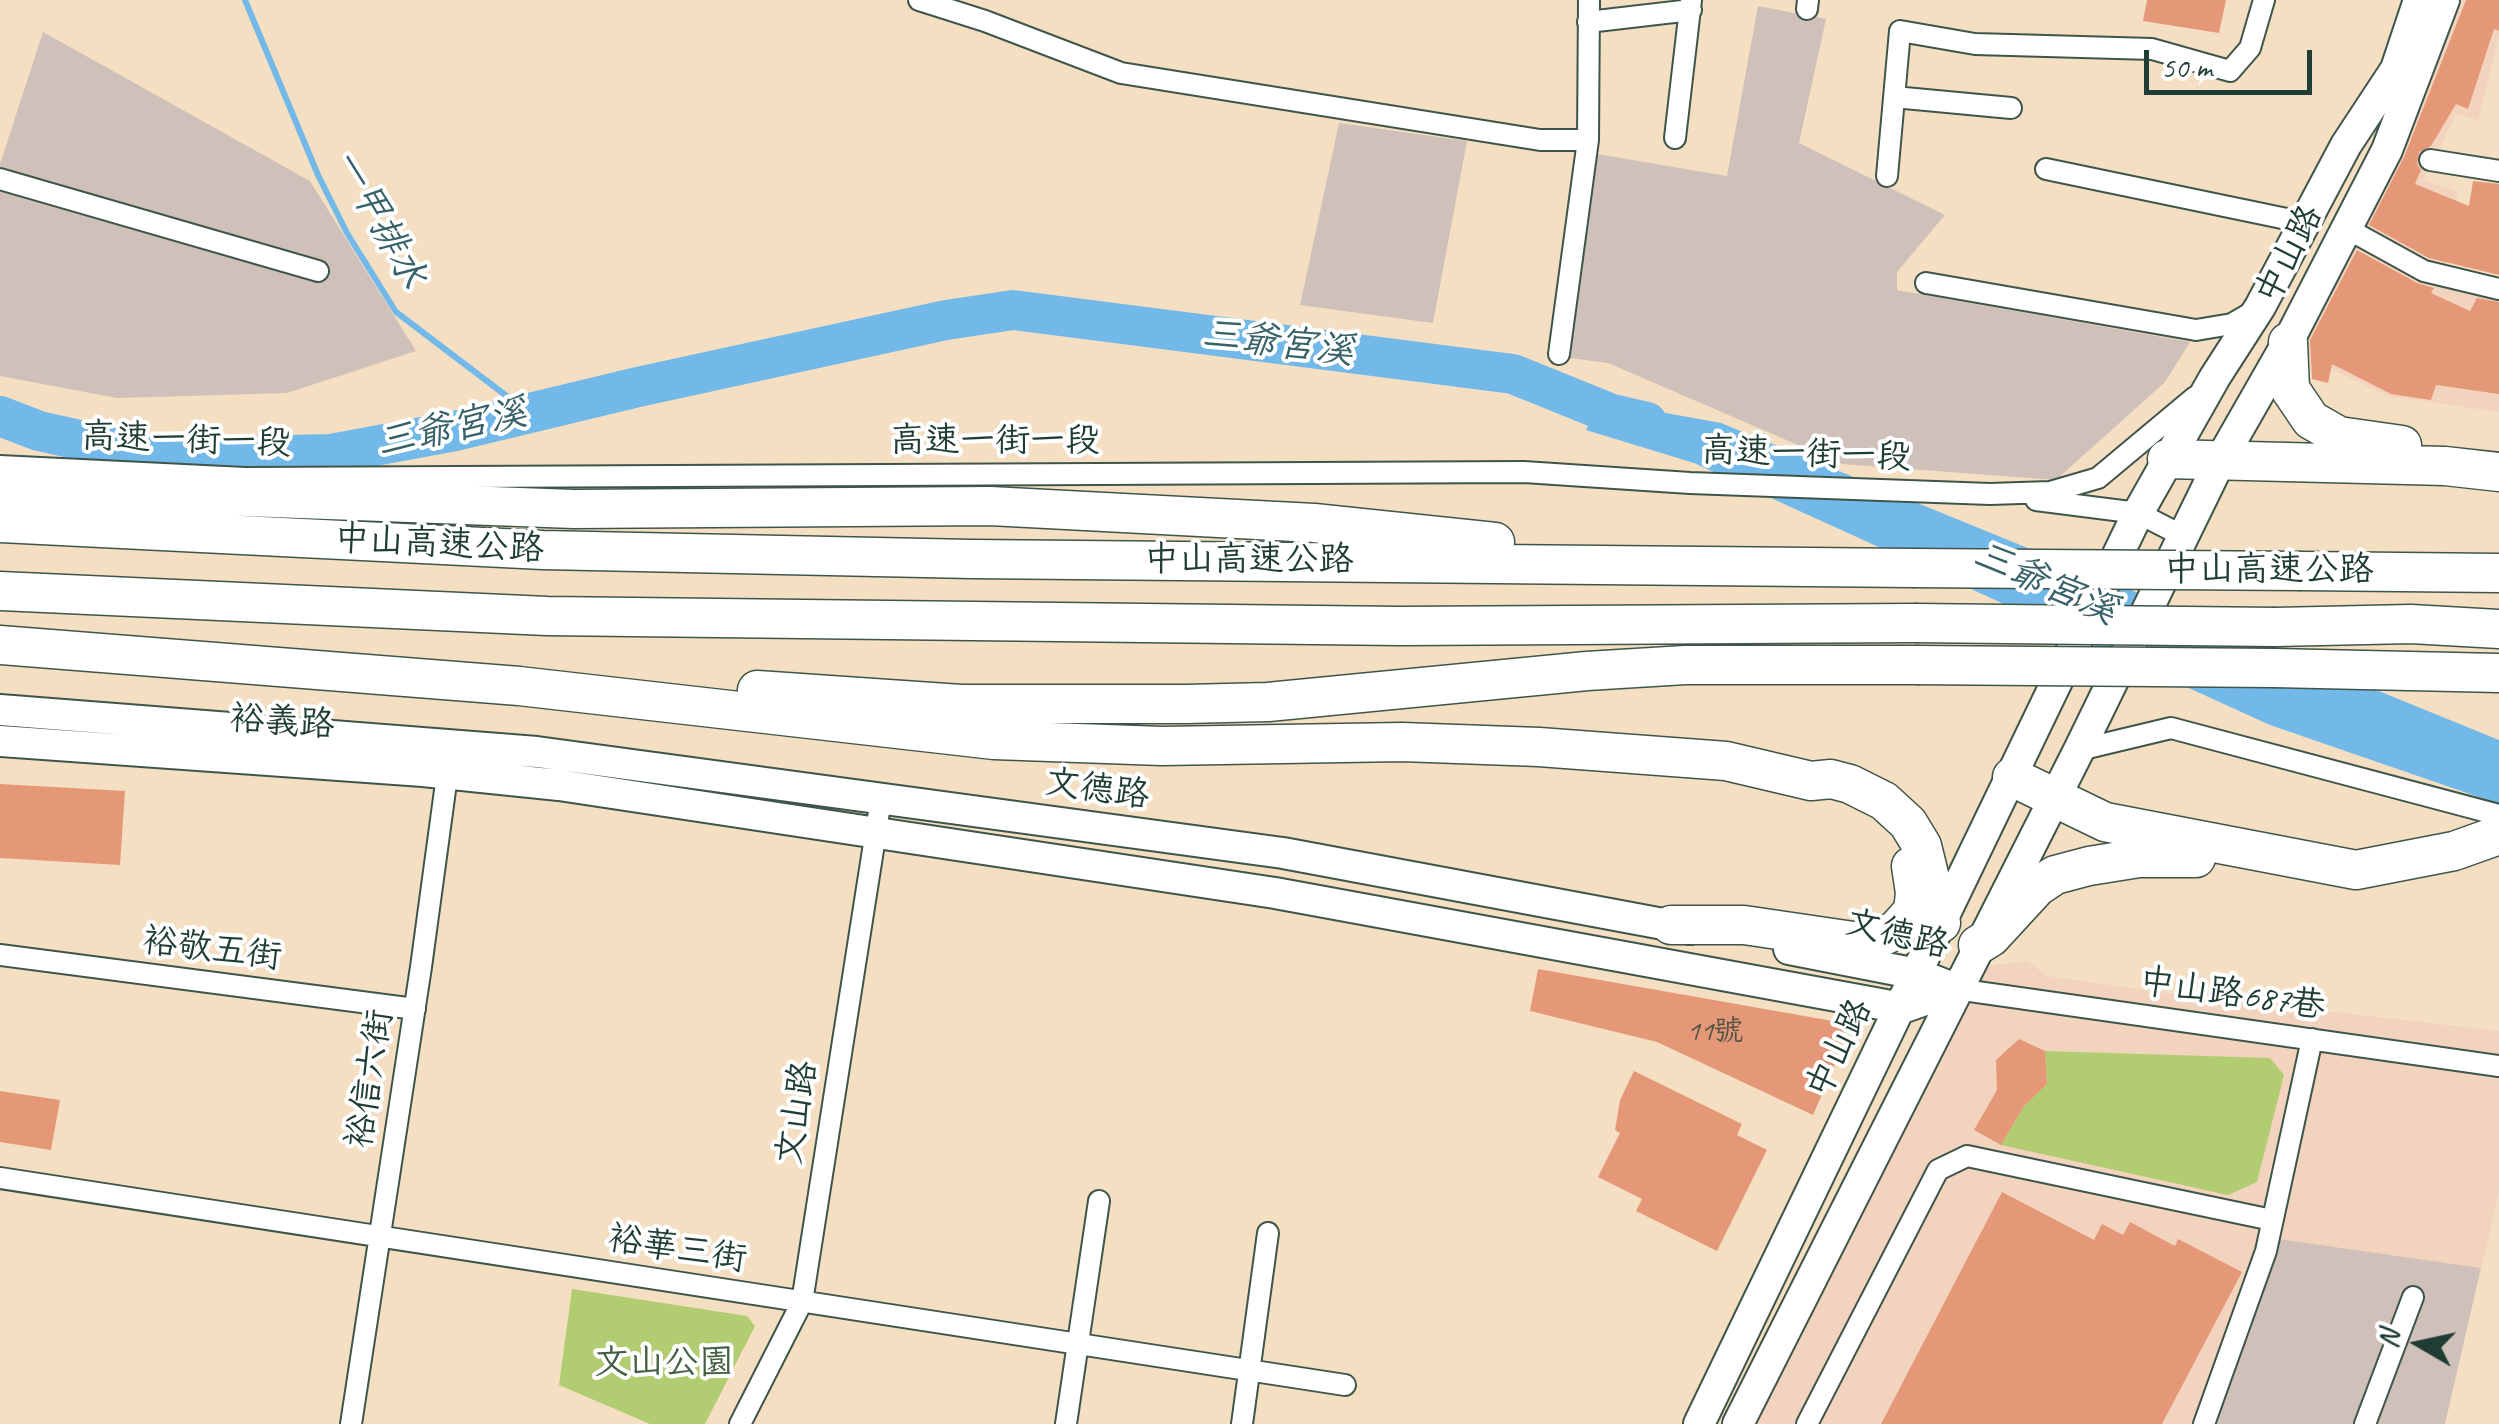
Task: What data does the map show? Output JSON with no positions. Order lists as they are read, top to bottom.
{
  "streets": {
    "highway": ["中山高速公路"],
    "street": [
      "中山路",
      "高速一街一段",
      "裕義路",
      "文德路",
      "裕敬五街",
      "中山路687巷",
      "裕信六街",
      "文山路",
      "裕華三街"
    ]
  },
  "crossings": [
    ["中山路", "高速一街一段"],
    ["中山路", "文德路"],
    ["裕義路", "文德路"],
    ["裕義路", "裕信六街"],
    ["文德路", "中山路687巷"],
    ["文德路", "文山路"],
    ["裕敬五街", "裕信六街"],
    ["裕信六街", "裕華三街"],
    ["文山路", "裕華三街"]
  ],
  "water": ["一甲排水", "三爺宮溪"],
  "parks": ["文山公園"],
  "house_numbers": ["11號"],
  "scale_bar": "50 m",
  "north": "left"
}
